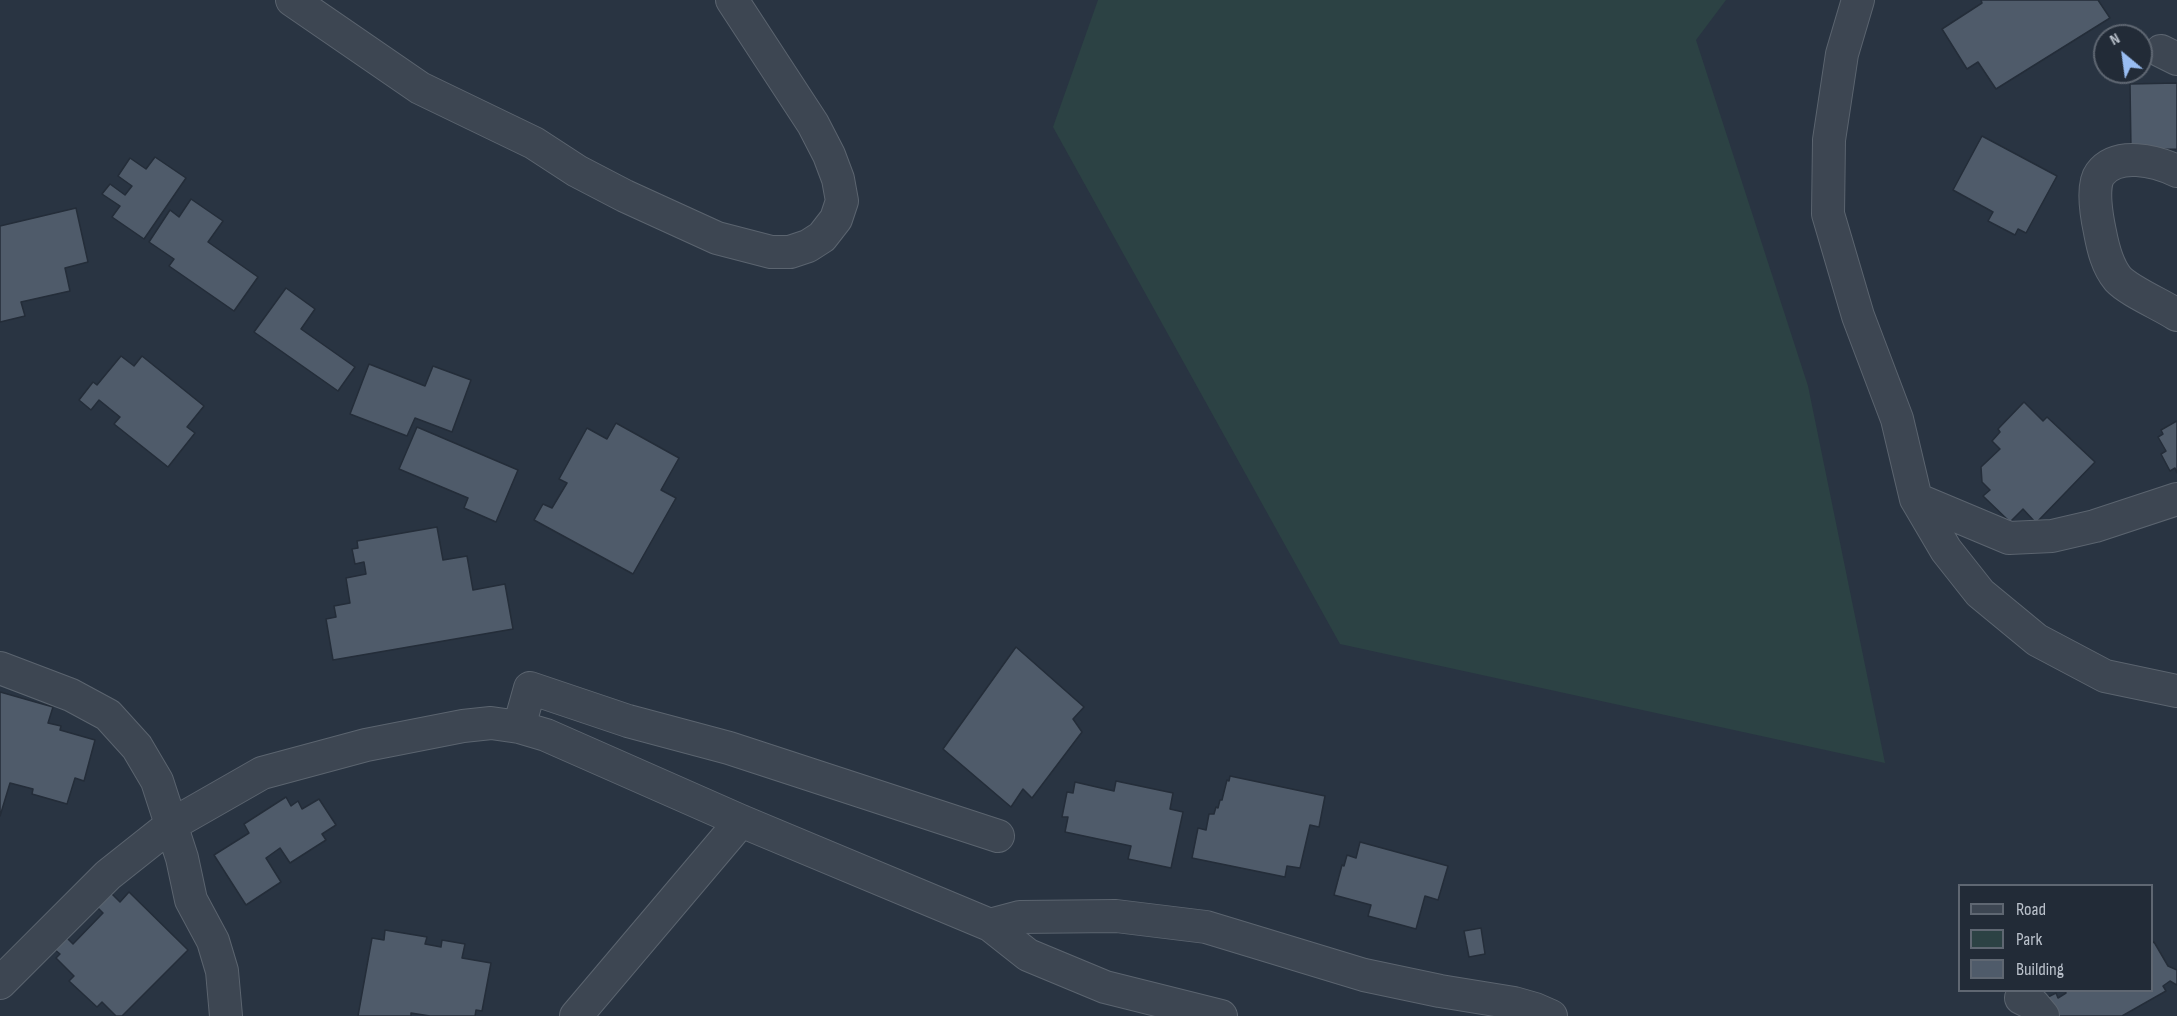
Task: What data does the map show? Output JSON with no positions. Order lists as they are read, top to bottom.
{
  "legend": ["Road", "Park", "Building"],
  "north": "top left"
}
